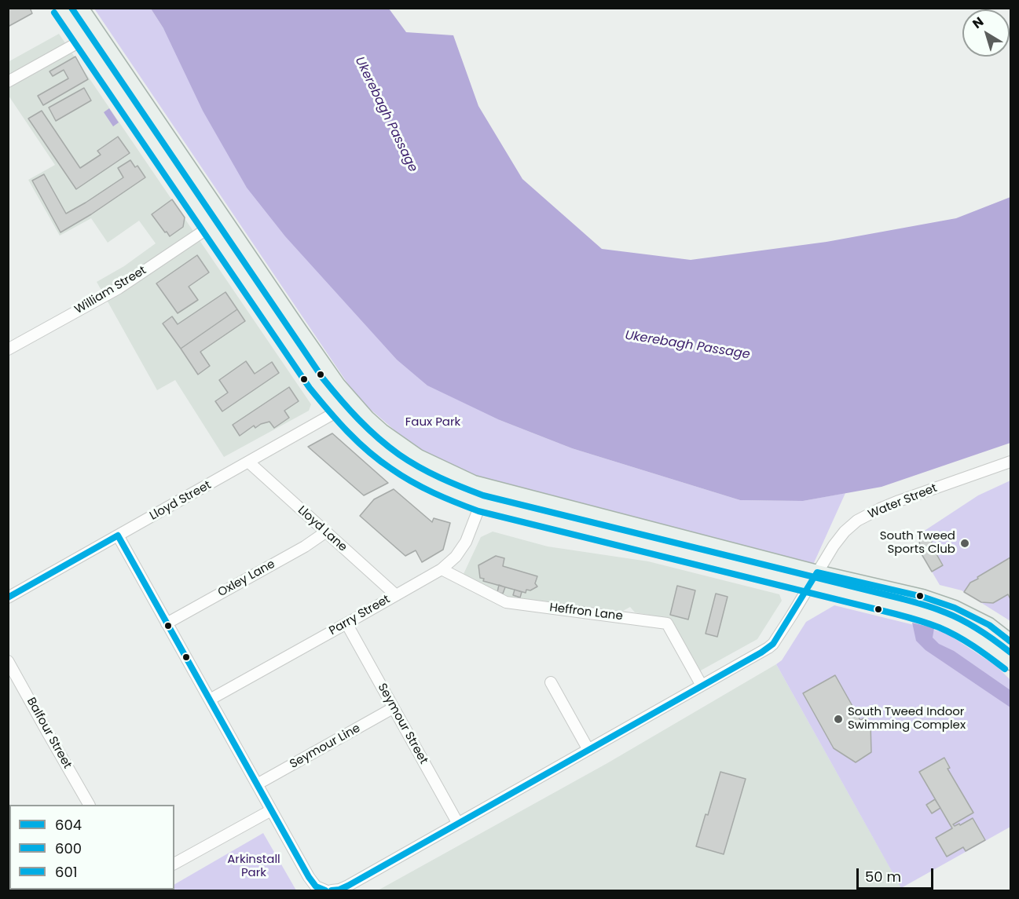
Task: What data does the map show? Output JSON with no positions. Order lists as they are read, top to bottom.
{
  "streets": {
    "street": [
      "William Street",
      "Lloyd Street",
      "Water Street",
      "Lloyd Lane",
      "Oxley Lane",
      "Heffron Lane",
      "Parry Street",
      "Seymour Street",
      "Balfour Street",
      "Seymour Line"
    ]
  },
  "crossings": [
    ["Lloyd Street", "Lloyd Lane"],
    ["Water Street", "Heffron Lane"],
    ["Water Street", "Seymour Street"],
    ["Lloyd Lane", "Oxley Lane"],
    ["Lloyd Lane", "Parry Street"],
    ["Heffron Lane", "Parry Street"],
    ["Parry Street", "Seymour Street"],
    ["Seymour Street", "Seymour Line"]
  ],
  "water": ["Ukerebagh Passage"],
  "parks": ["Faux Park", "Arkinstall Park"],
  "places": ["South Tweed Sports Club", "South Tweed Indoor Swimming Complex"],
  "lines": ["transit line 601", "transit line 600", "transit line 604"],
  "legend": ["604", "600", "601"],
  "scale_bar": "50 m",
  "north": "top left"
}
